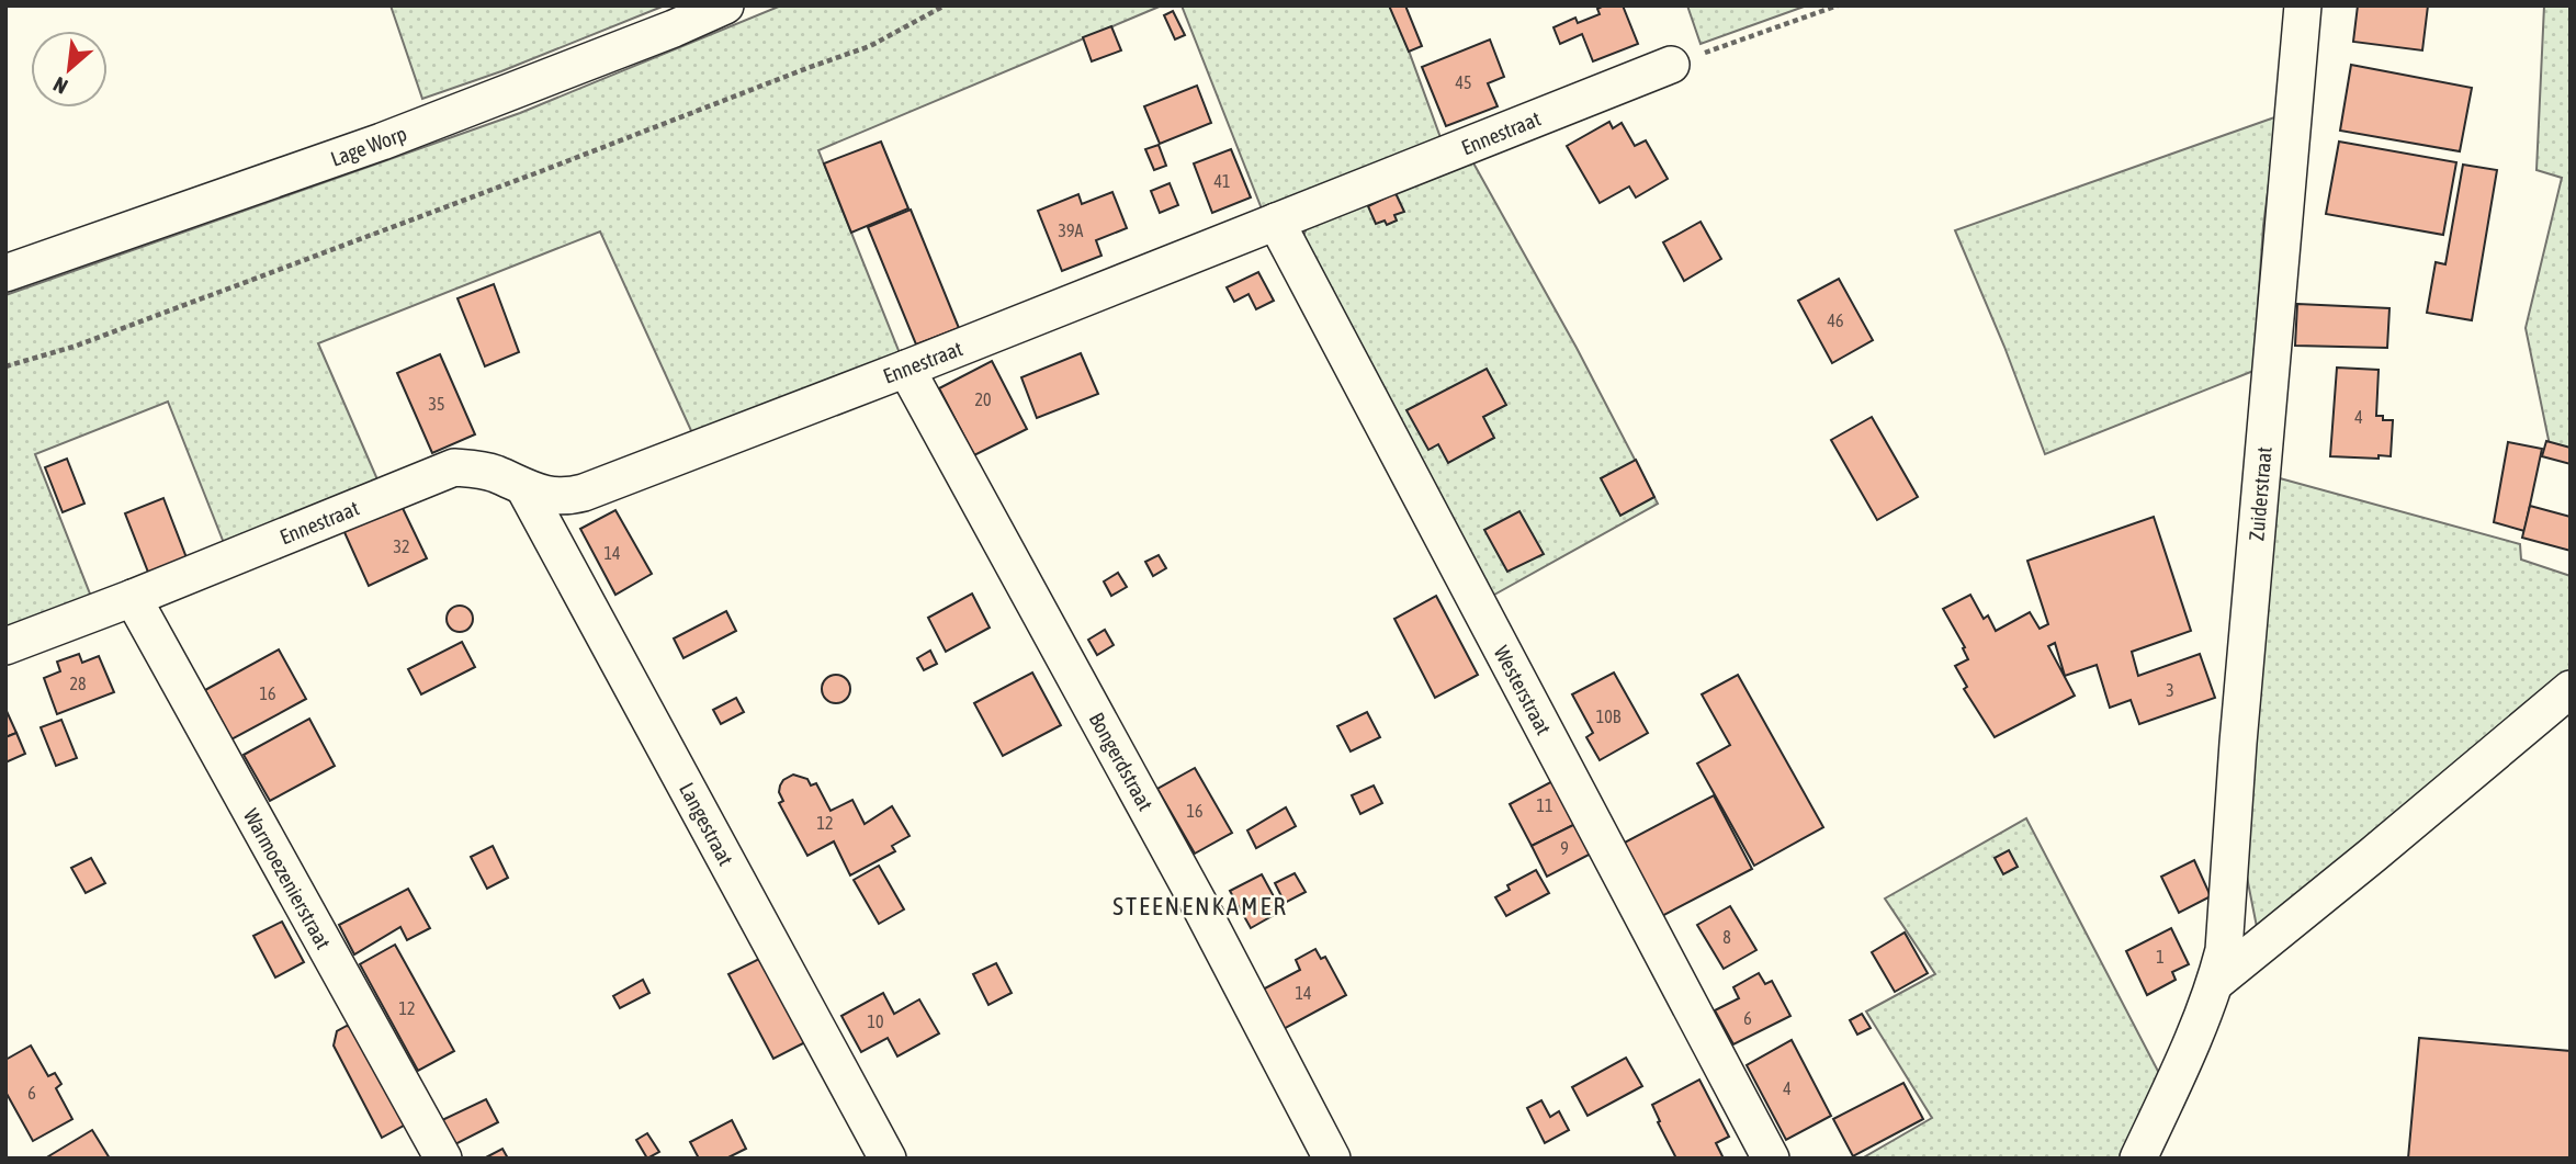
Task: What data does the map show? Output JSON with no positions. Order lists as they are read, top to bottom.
{
  "streets": {
    "street": [
      "Ennestraat",
      "Lage Worp",
      "Zuiderstraat",
      "Westerstraat",
      "Bongerdstraat",
      "Langestraat",
      "Warmoezenierstraat"
    ]
  },
  "crossings": [
    ["Ennestraat", "Westerstraat"],
    ["Ennestraat", "Bongerdstraat"],
    ["Ennestraat", "Langestraat"],
    ["Ennestraat", "Warmoezenierstraat"]
  ],
  "districts": ["STEENENKAMER"],
  "house_numbers": [
    "45",
    "41",
    "39A",
    "46",
    "20",
    "35",
    "4",
    "32",
    "14",
    "28",
    "3",
    "16",
    "10B",
    "11",
    "16",
    "12",
    "9",
    "8",
    "1",
    "14",
    "12",
    "6",
    "10",
    "4",
    "6"
  ],
  "north": "bottom left"
}
